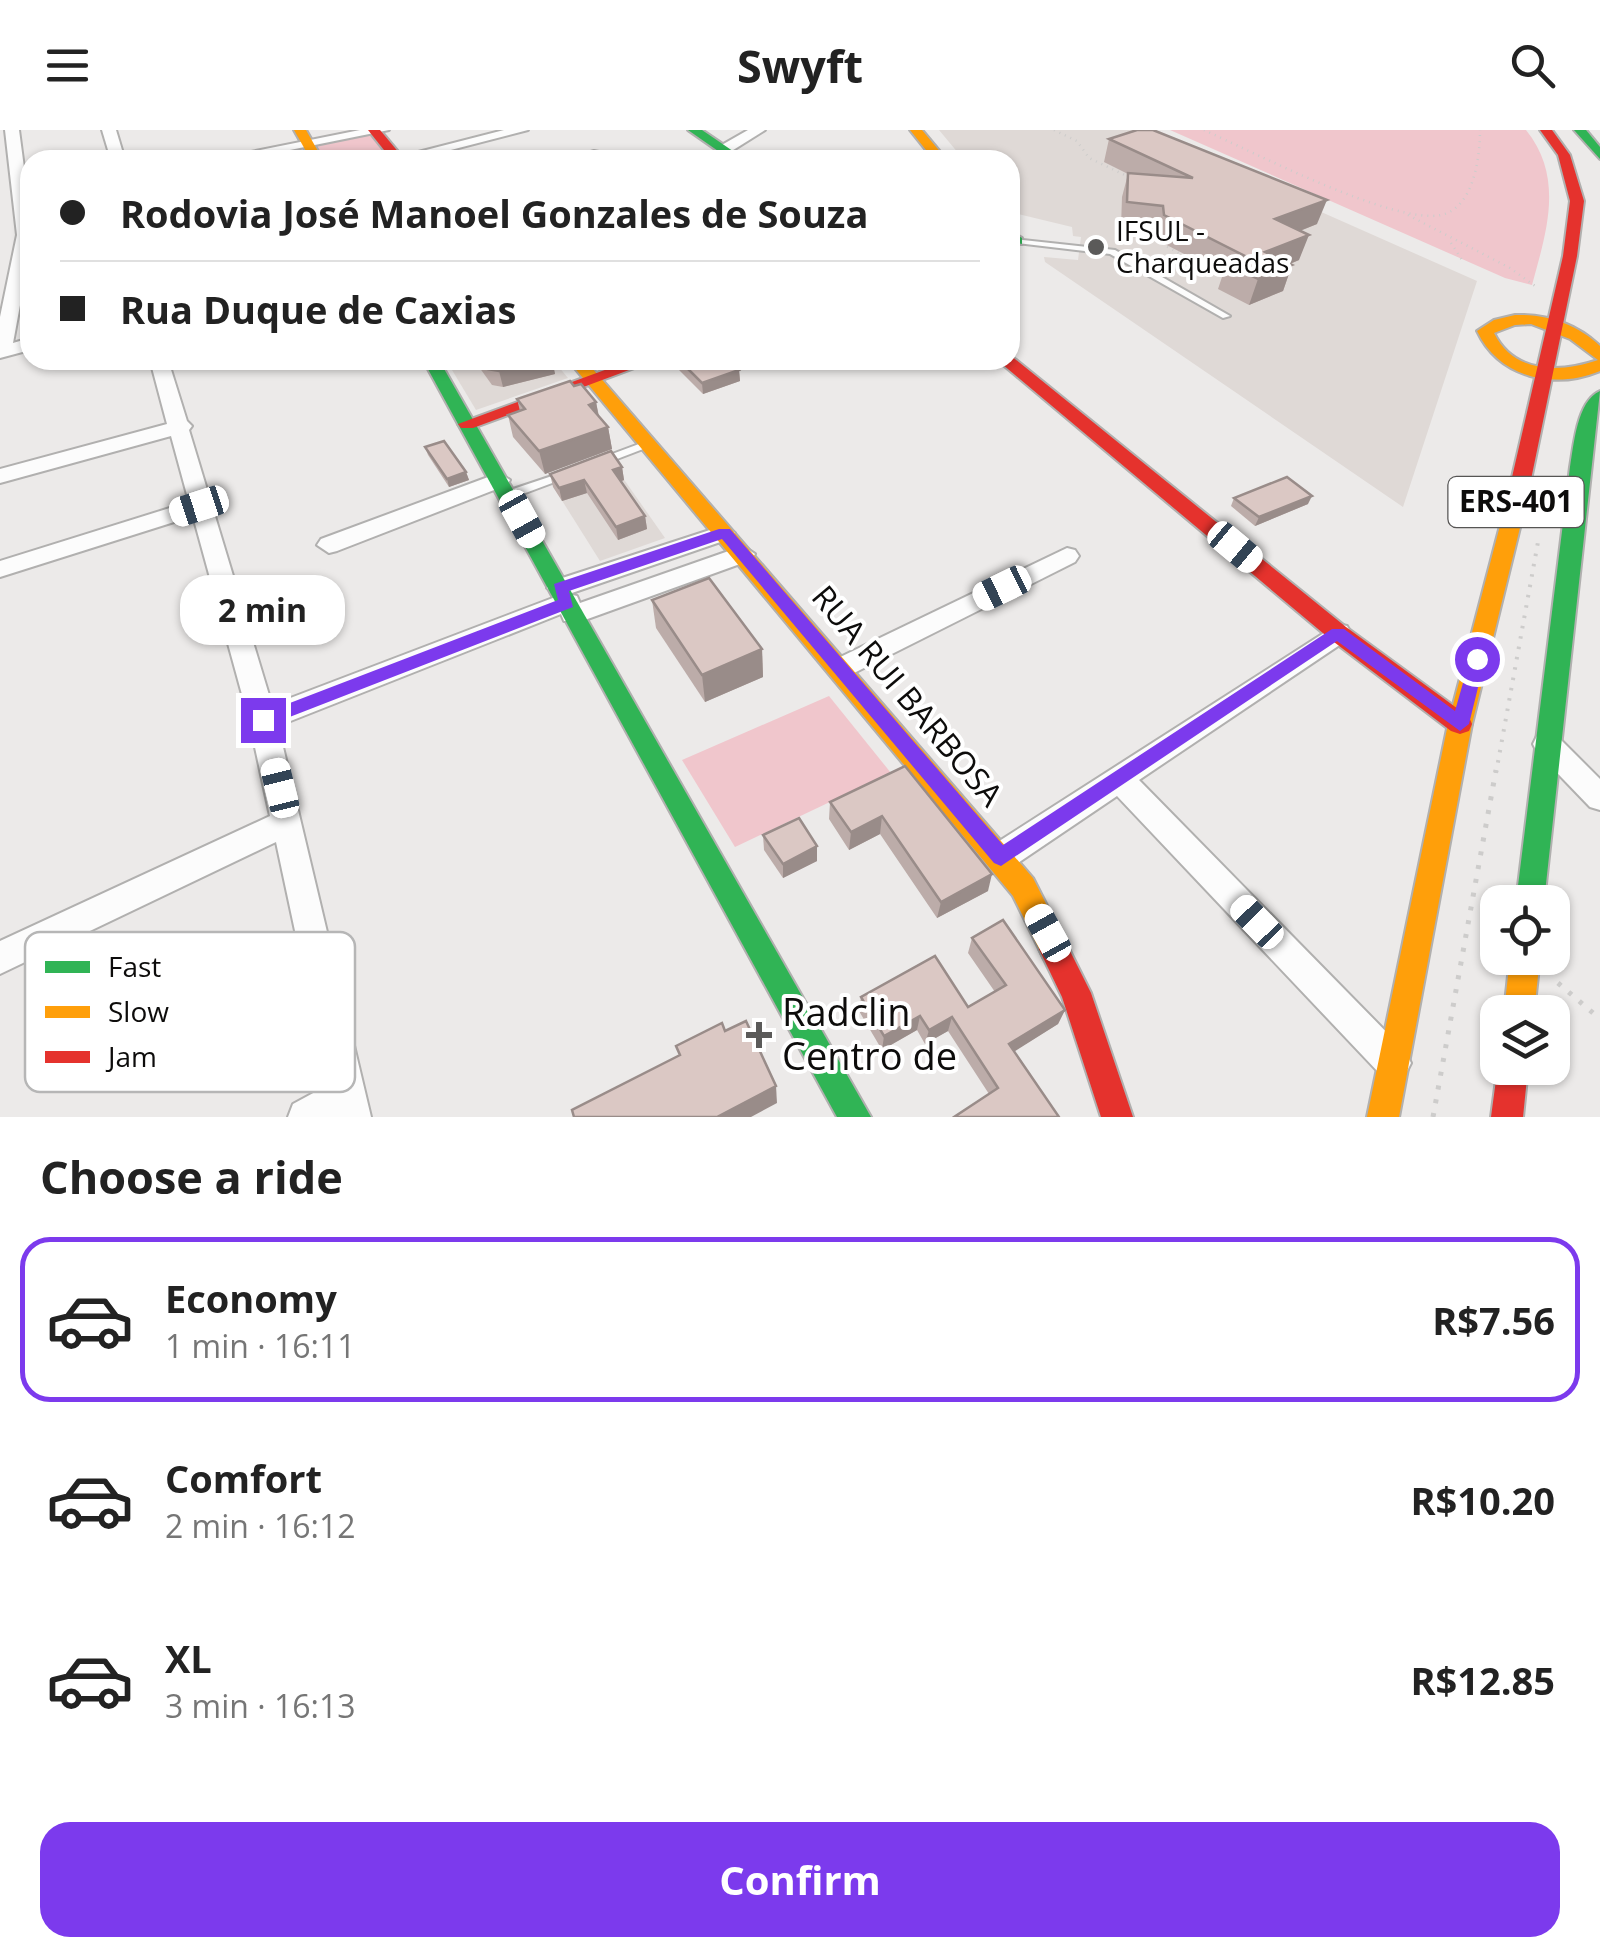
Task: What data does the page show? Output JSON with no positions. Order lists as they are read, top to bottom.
{
  "streets": {
    "street": ["ERS-401", "RUA RUI BARBOSA"]
  },
  "places": {
    "other": ["IFSUL - Charqueadas"],
    "health": ["Radclin Centro de"]
  },
  "legend": ["Fast", "Slow", "Jam"],
  "page": {
    "header": "Swyft",
    "banner": ["Rodovia José Manoel Gonzales de Souza", "Rua Duque de Caxias"],
    "bubble": "2 min",
    "heading": "Choose a ride",
    "list": [
      {
        "name": "Economy",
        "note": "1 min · 16:11",
        "value": "R$7.56"
      },
      {
        "name": "Comfort",
        "note": "2 min · 16:12",
        "value": "R$10.20"
      },
      {
        "name": "XL",
        "note": "3 min · 16:13",
        "value": "R$12.85"
      }
    ],
    "buttons": "Confirm"
  }
}
